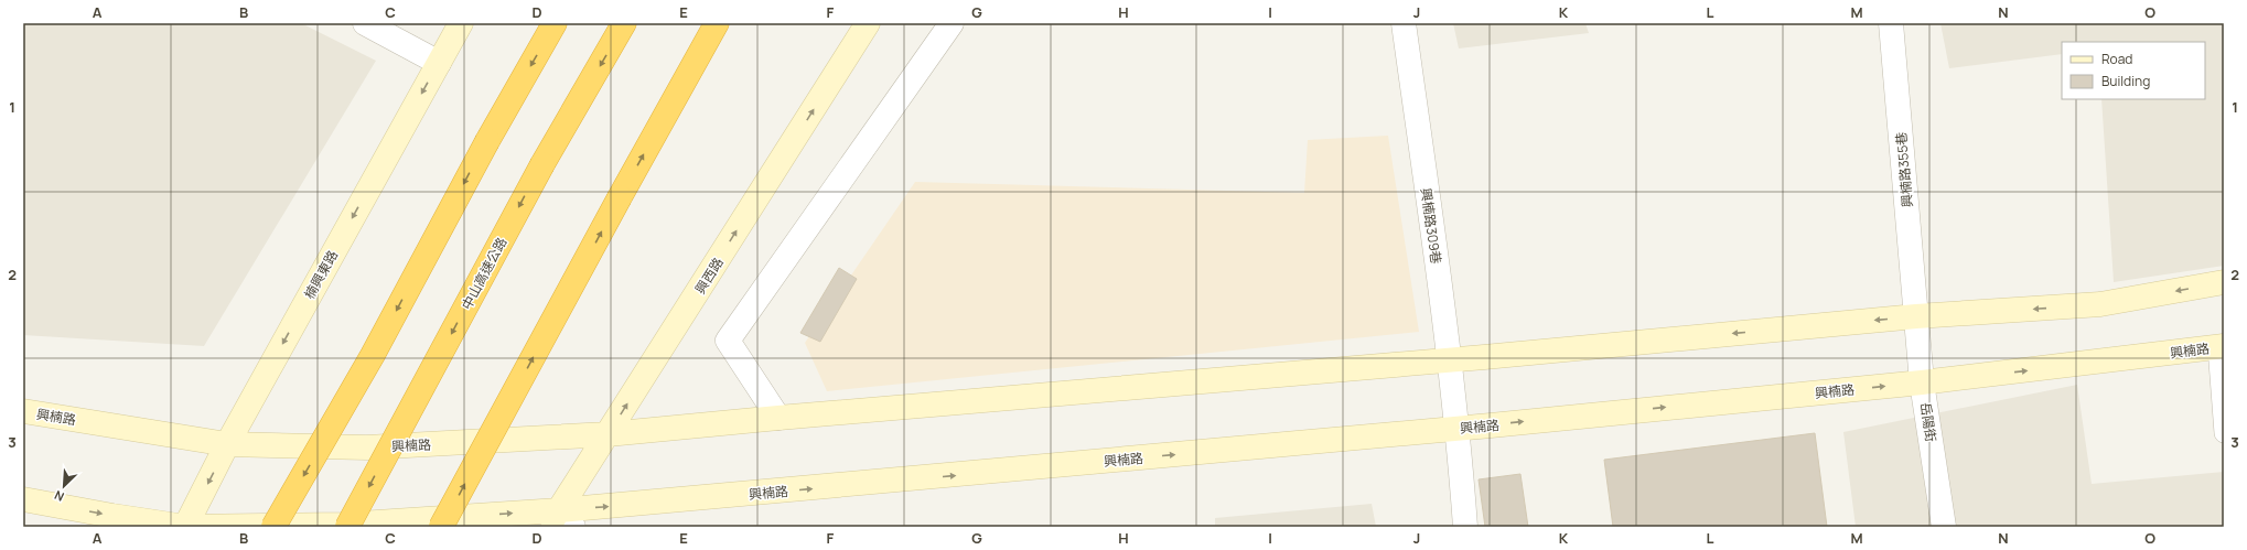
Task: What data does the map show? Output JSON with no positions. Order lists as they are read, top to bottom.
{
  "streets": {
    "highway": ["中山高速公路"],
    "street": [
      "興楠路355巷",
      "興楠路309巷",
      "楠興東路",
      "興西路",
      "興楠路",
      "岳陽街"
    ]
  },
  "crossings": [
    ["興楠路355巷", "興楠路"],
    ["興楠路355巷", "岳陽街"],
    ["興楠路309巷", "興楠路"],
    ["楠興東路", "興楠路"],
    ["興西路", "興楠路"],
    ["興楠路", "岳陽街"]
  ],
  "one_way": ["楠興東路", "興西路"],
  "legend": ["Road", "Building"],
  "north": "bottom left",
  "grid": {
    "columns": [
      "A",
      "B",
      "C",
      "D",
      "E",
      "F",
      "G",
      "H",
      "I",
      "J",
      "K",
      "L",
      "M",
      "N",
      "O"
    ],
    "rows": ["1", "2", "3"]
  }
}
